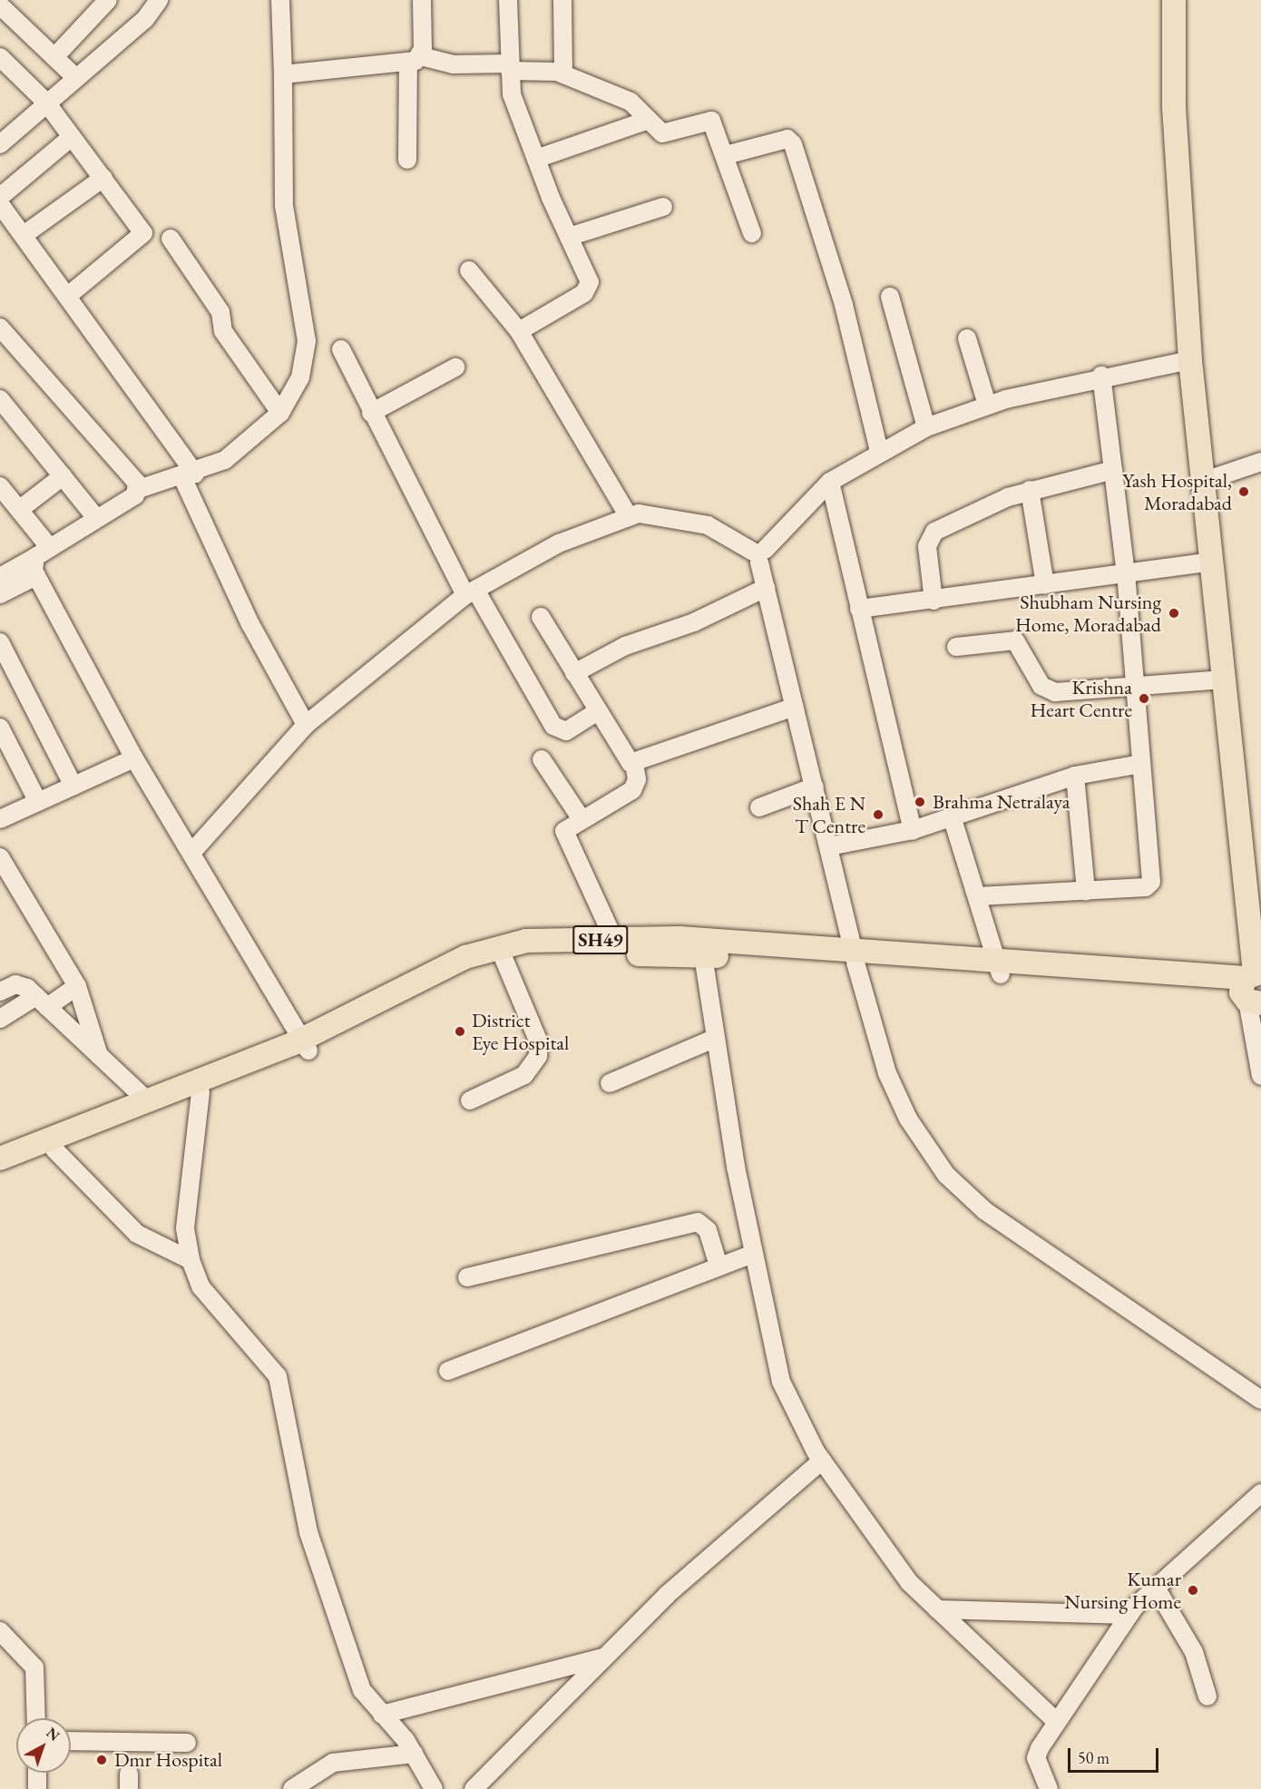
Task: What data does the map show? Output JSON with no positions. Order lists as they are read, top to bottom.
{
  "streets": {
    "main road": ["SH49"]
  },
  "places": [
    "Yash Hospital, Moradabad",
    "Shubham Nursing Home, Moradabad",
    "Krishna Heart Centre",
    "Brahma Netralaya",
    "Shah E N T Centre",
    "District Eye Hospital",
    "Kumar Nursing Home",
    "Dmr Hospital"
  ],
  "scale_bar": "50 m",
  "north": "top right"
}
